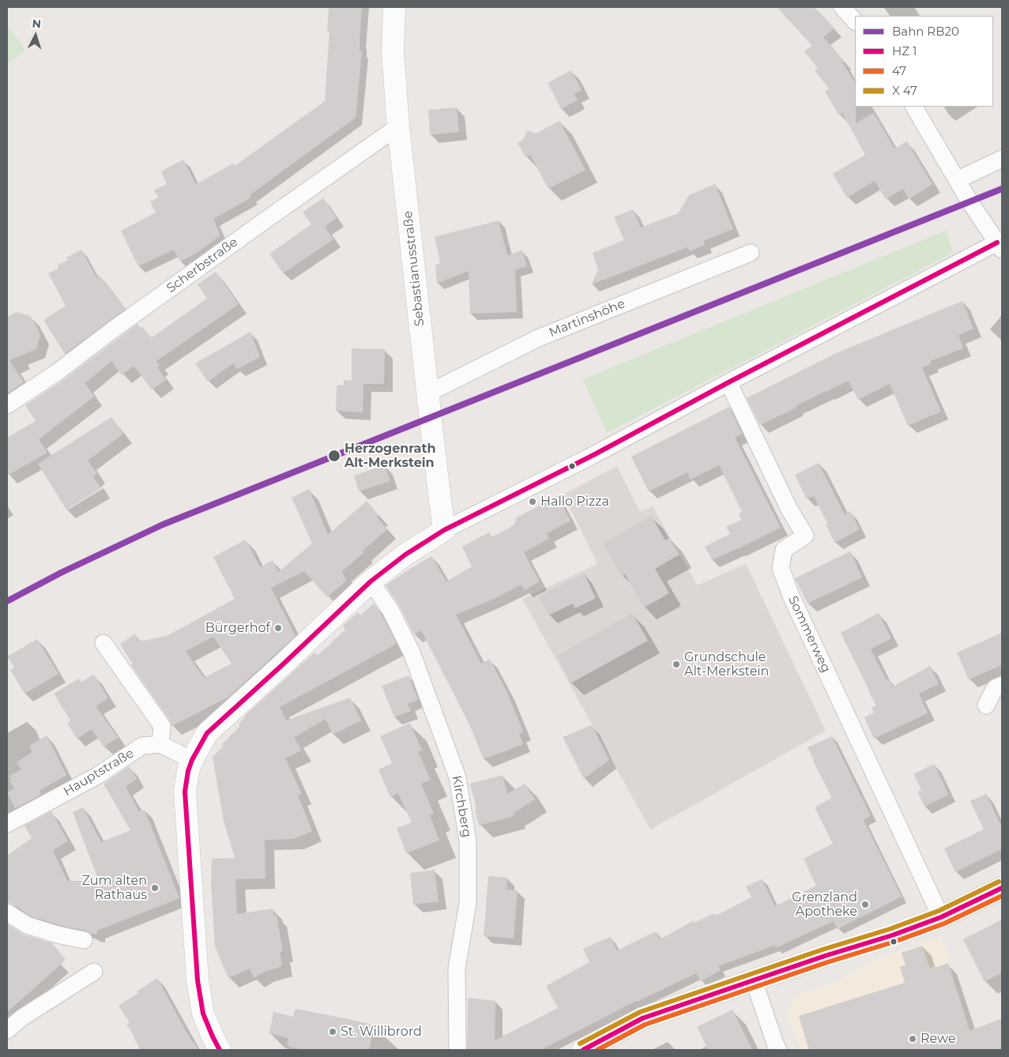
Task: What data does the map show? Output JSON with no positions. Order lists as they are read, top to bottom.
{
  "streets": {
    "main road": ["Sebastianusstraße"],
    "street": [
      "Scherbstraße",
      "Martinshöhe",
      "Sommerweg",
      "Hauptstraße",
      "Kirchberg"
    ]
  },
  "crossings": [
    ["Scherbstraße", "Sebastianusstraße"],
    ["Sebastianusstraße", "Martinshöhe"]
  ],
  "places": [
    "Herzogenrath Alt-Merkstein",
    "Hallo Pizza",
    "Bürgerhof",
    "Grundschule Alt-Merkstein",
    "Zum alten Rathaus",
    "Grenzland Apotheke",
    "St. Willibrord",
    "Rewe"
  ],
  "lines": ["rail line RB20", "transit line 47"],
  "legend": [
    "Bahn RB20",
    "HZ 1",
    "47",
    "X 47"
  ],
  "north": "top"
}
